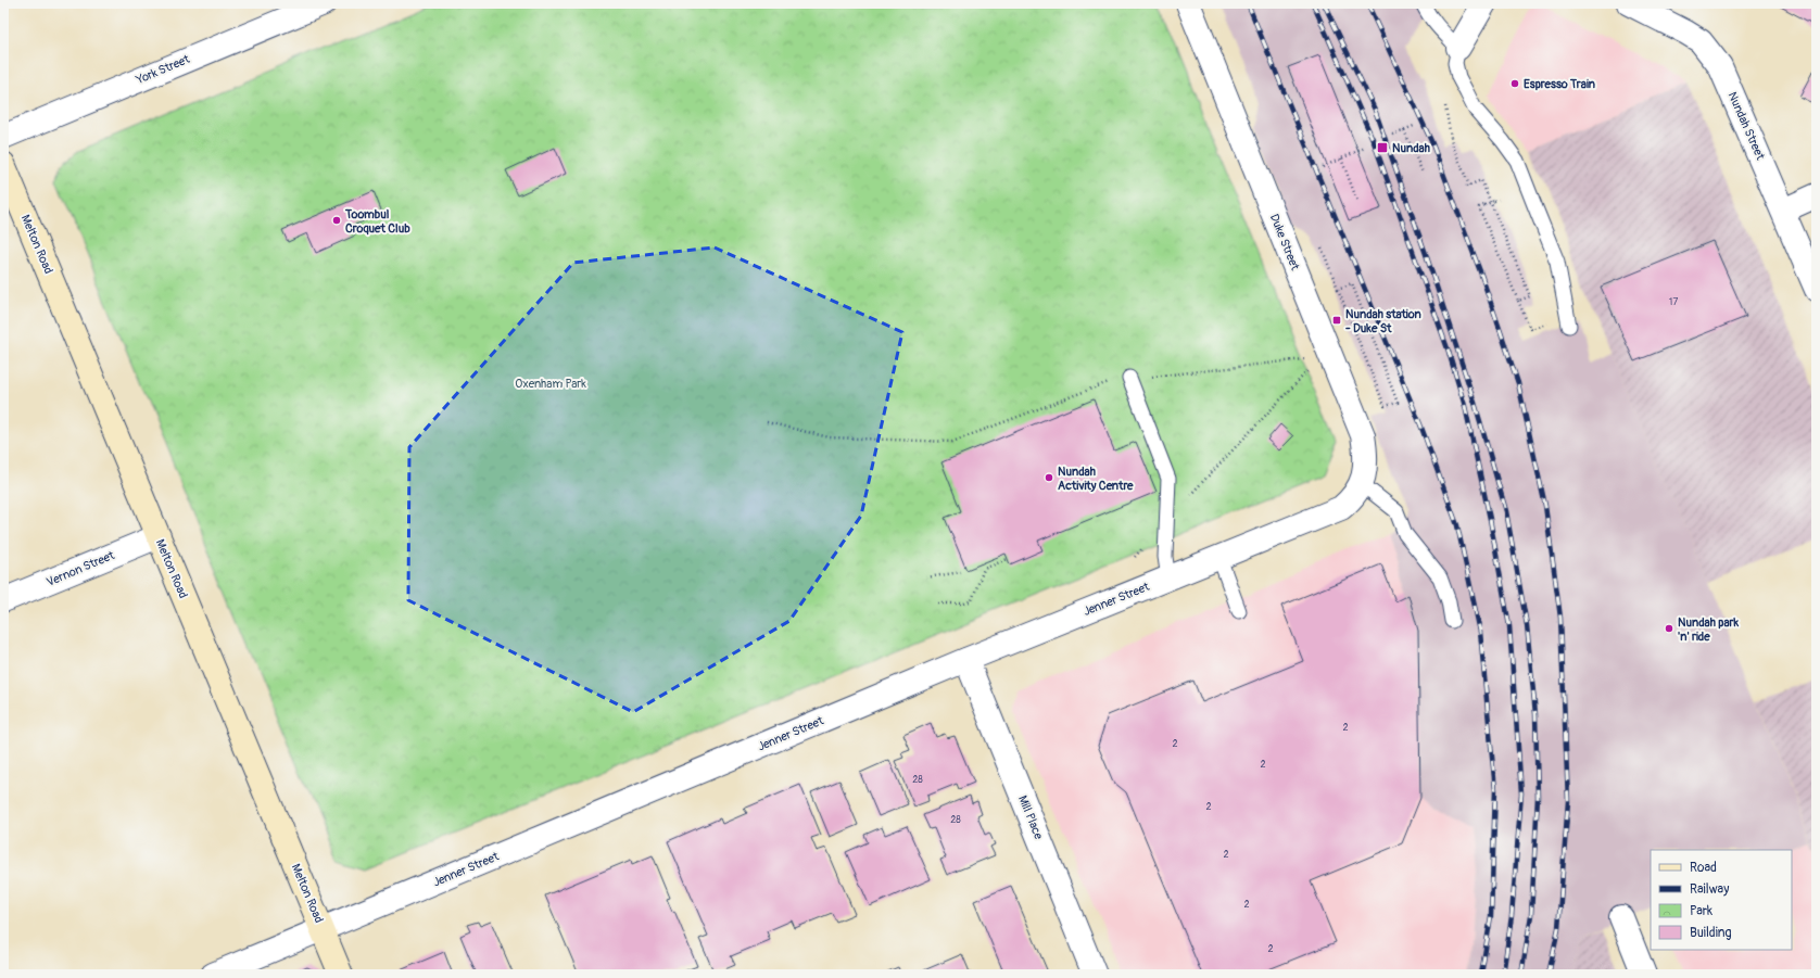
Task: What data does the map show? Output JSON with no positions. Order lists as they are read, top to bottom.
{
  "streets": {
    "street": [
      "York Street",
      "Nundah Street",
      "Duke Street",
      "Melton Road",
      "Vernon Street",
      "Jenner Street",
      "Mill Place"
    ]
  },
  "crossings": [
    ["Duke Street", "Jenner Street"],
    ["Melton Road", "Vernon Street"],
    ["Melton Road", "Jenner Street"],
    ["Jenner Street", "Mill Place"]
  ],
  "parks": ["Oxenham Park"],
  "places": {
    "other": [
      "Espresso Train",
      "Toombul Croquet Club",
      "Nundah Activity Centre",
      "Nundah park 'n' ride"
    ],
    "transit": ["Nundah", "Nundah station - Duke St"]
  },
  "house_numbers": [
    "17",
    "2",
    "2",
    "2",
    "28",
    "2",
    "28",
    "2",
    "2",
    "2"
  ],
  "legend": [
    "Road",
    "Railway",
    "Park",
    "Building"
  ]
}
